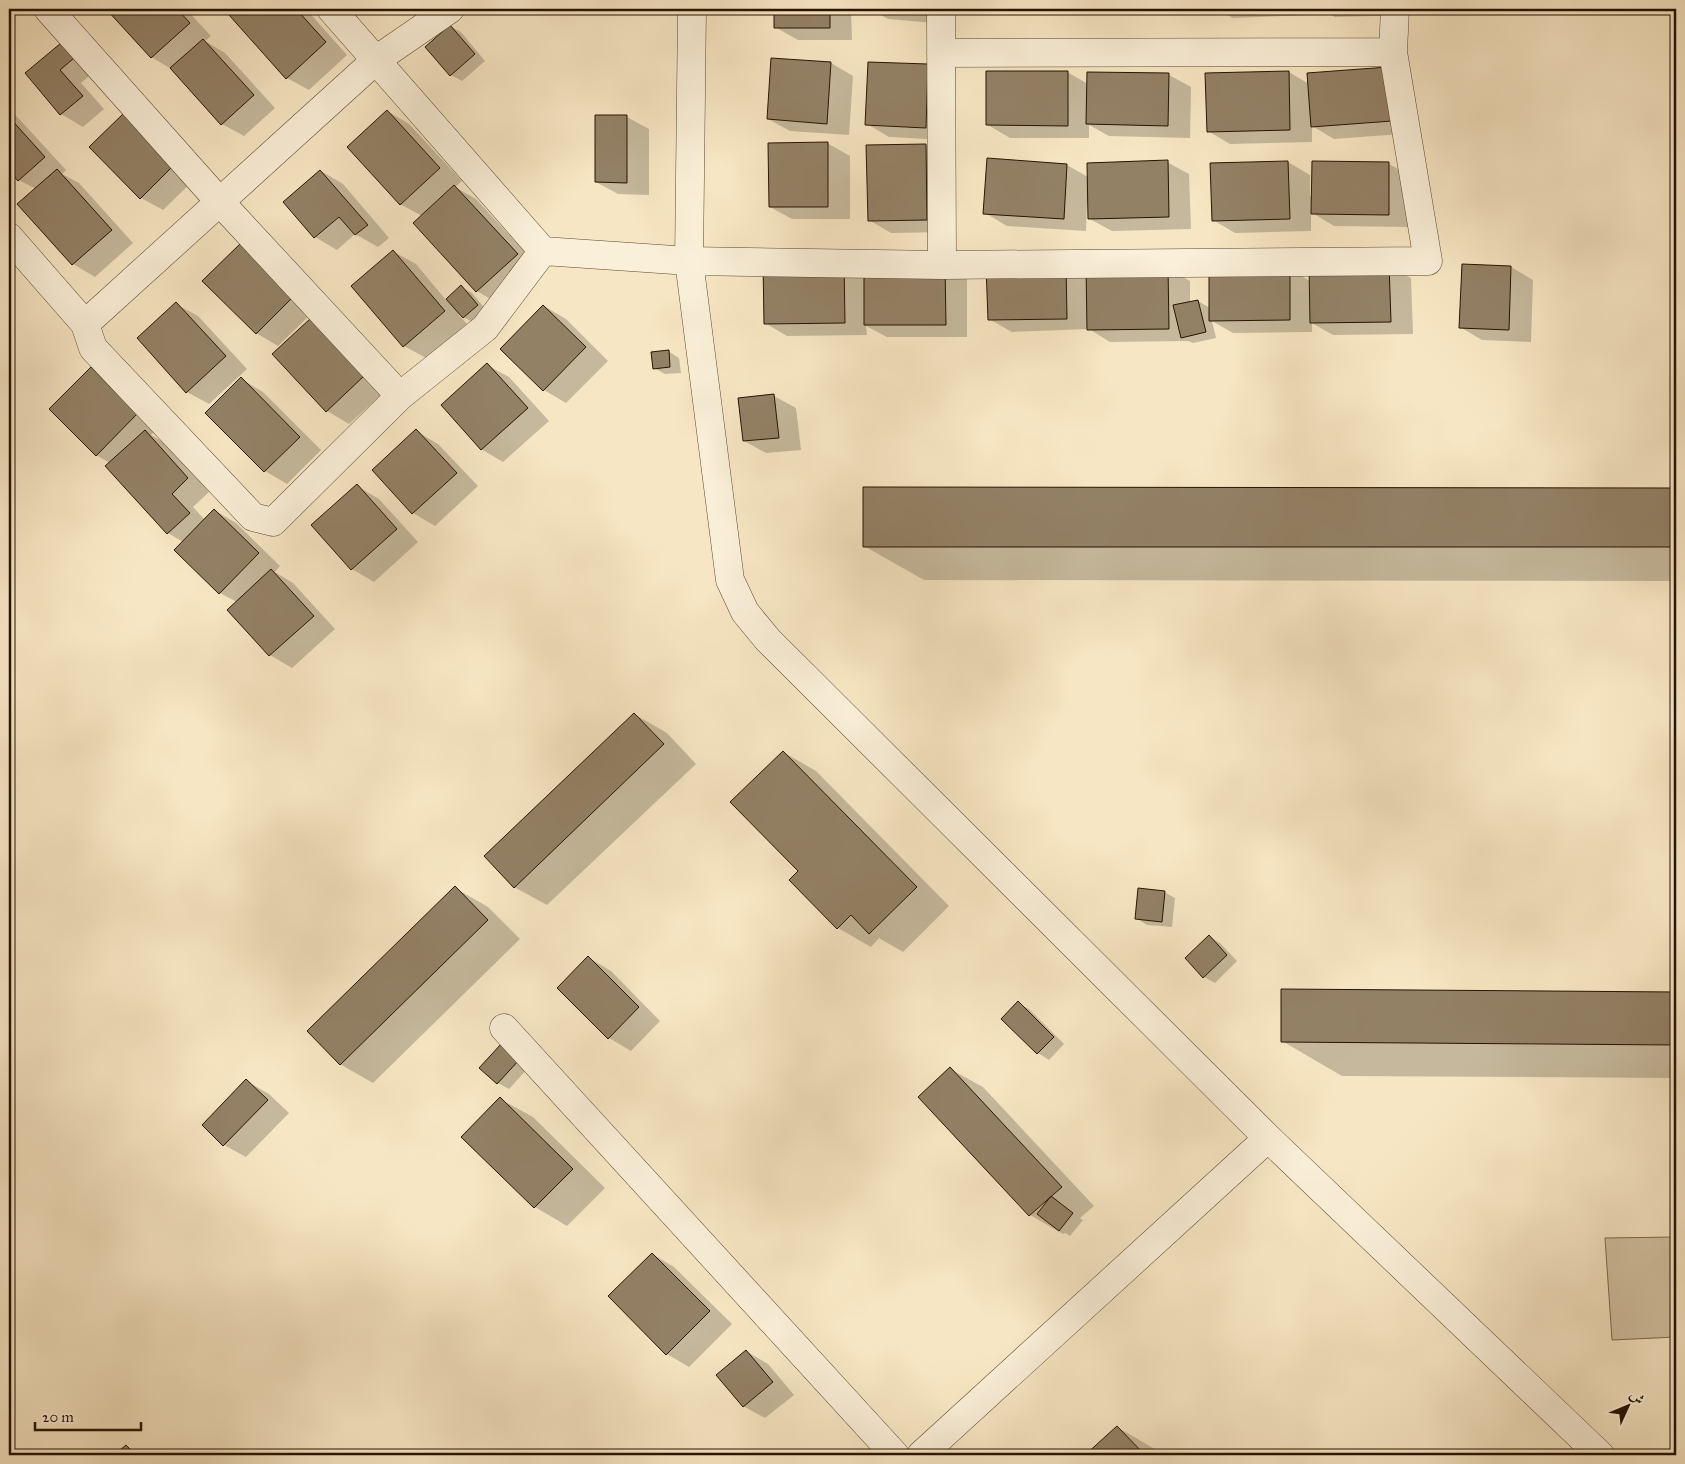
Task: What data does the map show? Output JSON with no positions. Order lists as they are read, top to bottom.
{
  "scale_bar": "20 m",
  "north": "top right"
}
